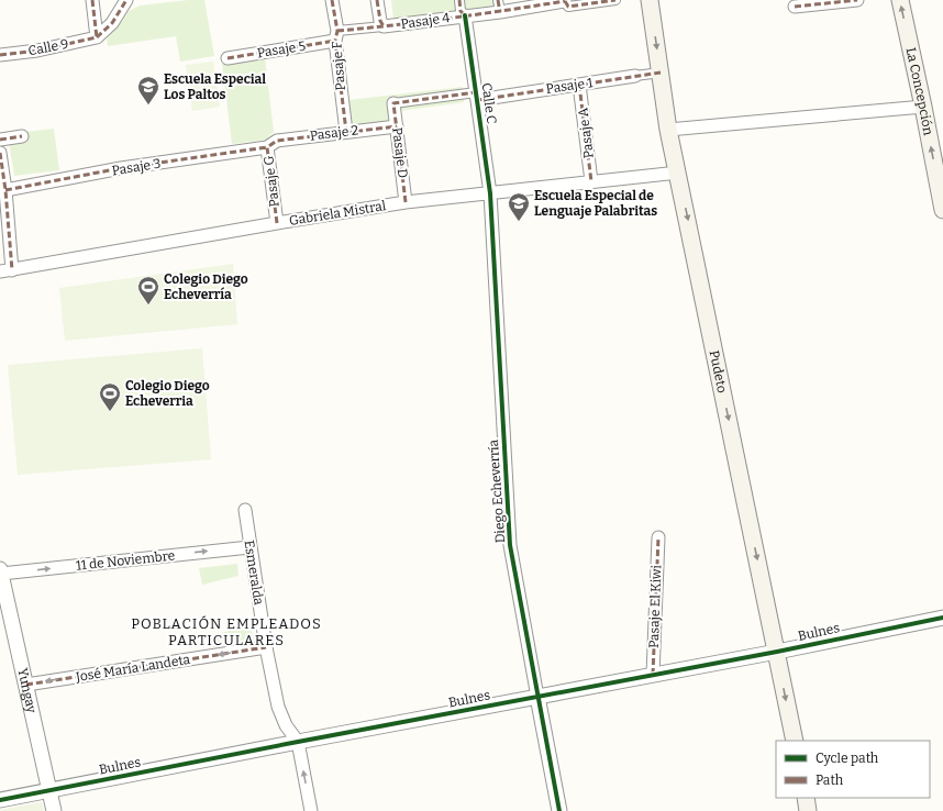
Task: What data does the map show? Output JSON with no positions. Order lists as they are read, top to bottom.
{
  "streets": {
    "main road": ["La Concepción", "Pudeto"],
    "street": [
      "Pasaje 4",
      "Calle 9",
      "Pasaje 5",
      "Pasaje F",
      "Pasaje 1",
      "Calle C",
      "Pasaje 2",
      "Pasaje A",
      "Pasaje D",
      "Pasaje 3",
      "Pasaje G",
      "Gabriela Mistral",
      "Diego Echeverría",
      "11 de Noviembre",
      "Esmeralda",
      "Pasaje El Kiwi",
      "Bulnes",
      "José María Landeta",
      "Yungay"
    ]
  },
  "crossings": [
    ["Pasaje 4", "Pasaje 5"],
    ["Pasaje 4", "Pasaje F"],
    ["Pasaje 4", "Calle C"],
    ["Pasaje 5", "Pasaje F"],
    ["Pasaje F", "Pasaje 2"],
    ["Pasaje 1", "Calle C"],
    ["Pasaje 1", "Pasaje A"],
    ["Pasaje 1", "Pasaje D"],
    ["Pasaje 1", "Pudeto"],
    ["Calle C", "Gabriela Mistral"],
    ["Calle C", "Diego Echeverría"],
    ["Pasaje 2", "Pasaje D"],
    ["Pasaje 2", "Pasaje 3"],
    ["Pasaje 2", "Pasaje G"],
    ["Pasaje A", "Gabriela Mistral"],
    ["Pasaje D", "Gabriela Mistral"],
    ["Pasaje 3", "Pasaje G"],
    ["Pasaje G", "Gabriela Mistral"],
    ["Gabriela Mistral", "Pudeto"],
    ["Gabriela Mistral", "Diego Echeverría"],
    ["Pudeto", "Bulnes"],
    ["Diego Echeverría", "Bulnes"],
    ["11 de Noviembre", "Esmeralda"],
    ["11 de Noviembre", "Yungay"],
    ["Esmeralda", "Bulnes"],
    ["Esmeralda", "José María Landeta"],
    ["Pasaje El Kiwi", "Bulnes"],
    ["Bulnes", "Yungay"],
    ["José María Landeta", "Yungay"]
  ],
  "one_way": [
    "La Concepción",
    "Pudeto",
    "11 de Noviembre",
    "José María Landeta"
  ],
  "districts": ["POBLACIÓN EMPLEADOS PARTICULARES"],
  "places": {
    "school or university": ["Escuela Especial Los Paltos", "Escuela Especial de Lenguaje Palabritas"],
    "sports": ["Colegio Diego Echeverría", "Colegio Diego Echeverria"]
  },
  "legend": ["Cycle path", "Path"]
}
